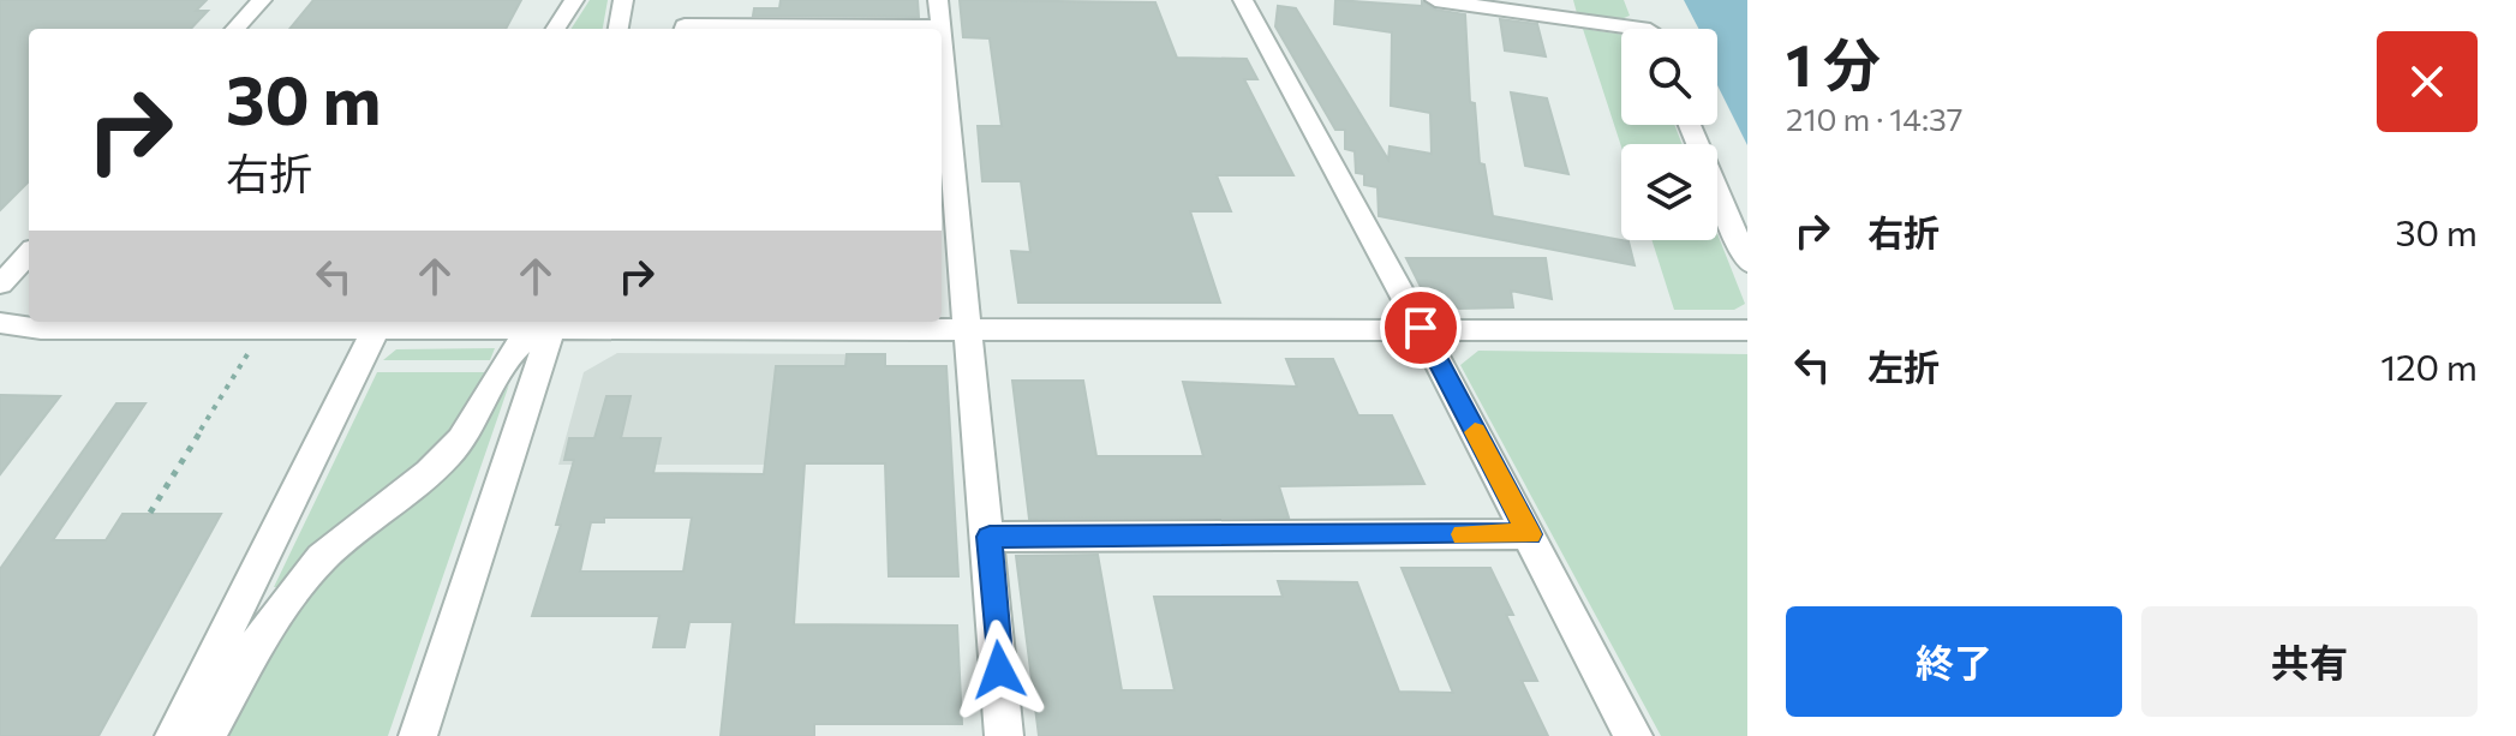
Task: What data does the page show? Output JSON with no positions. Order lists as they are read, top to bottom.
{
  "page": {
    "heading": ["1 分", "210 m · 14:37"],
    "turn": ["30 m", "右折"],
    "list": [
      {
        "name": "右折",
        "value": "30 m"
      },
      {
        "name": "左折",
        "value": "120 m"
      }
    ],
    "buttons": ["終了", "共有"]
  }
}
